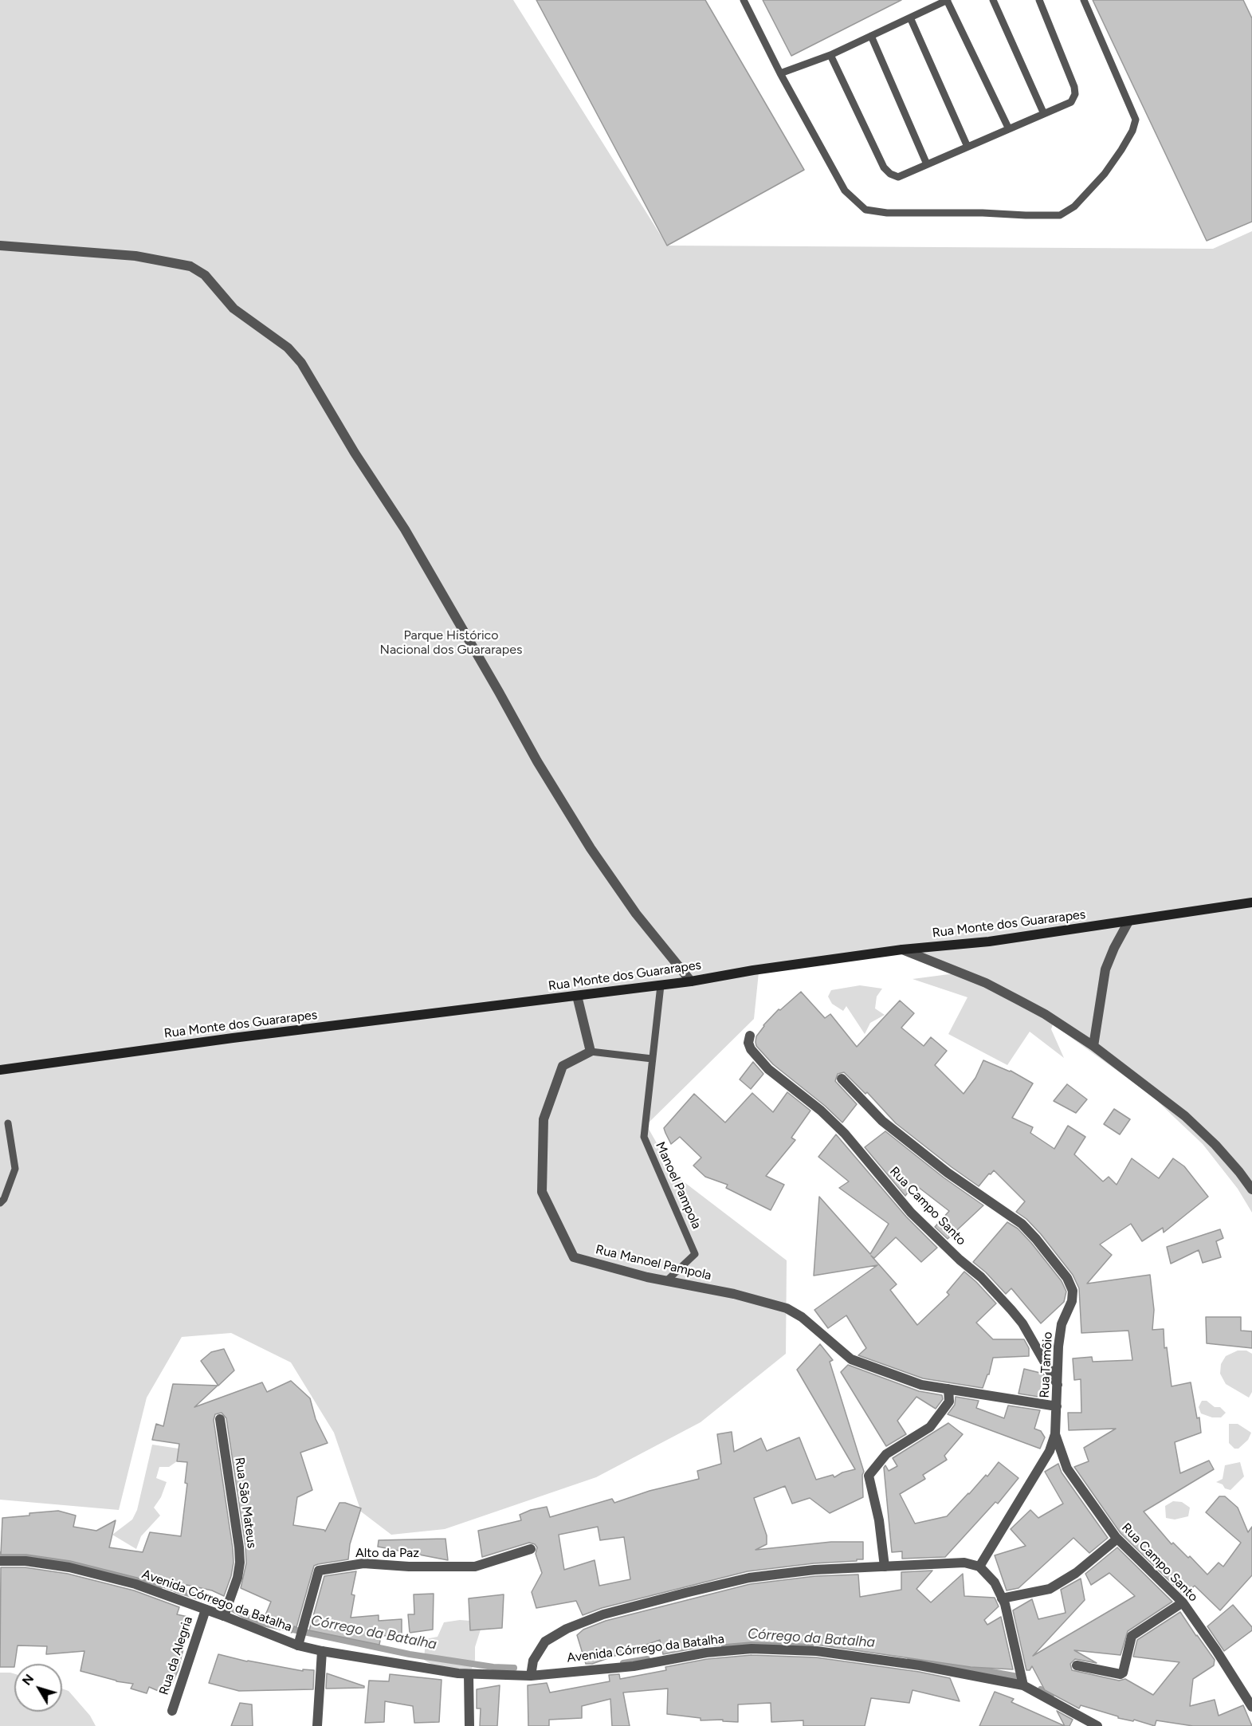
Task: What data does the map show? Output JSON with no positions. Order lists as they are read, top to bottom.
{
  "streets": {
    "main road": ["Rua Monte dos Guararapes"],
    "street": [
      "Rua Campo Santo",
      "Rua Manoel Pampola",
      "Rua Tamôio",
      "Rua São Mateus",
      "Alto da Paz",
      "Avenida Córrego da Batalha",
      "Rua da Alegria"
    ],
    "lane": ["Manoel Pampola"]
  },
  "crossings": [
    ["Rua Monte dos Guararapes", "Manoel Pampola"],
    ["Manoel Pampola", "Rua Manoel Pampola"],
    ["Rua Campo Santo", "Rua Tamôio"],
    ["Rua Manoel Pampola", "Rua Tamôio"],
    ["Rua São Mateus", "Avenida Córrego da Batalha"],
    ["Alto da Paz", "Avenida Córrego da Batalha"],
    ["Avenida Córrego da Batalha", "Rua da Alegria"]
  ],
  "water": ["Córrego da Batalha"],
  "parks": ["Parque Histórico Nacional dos Guararapes"],
  "north": "top left"
}
